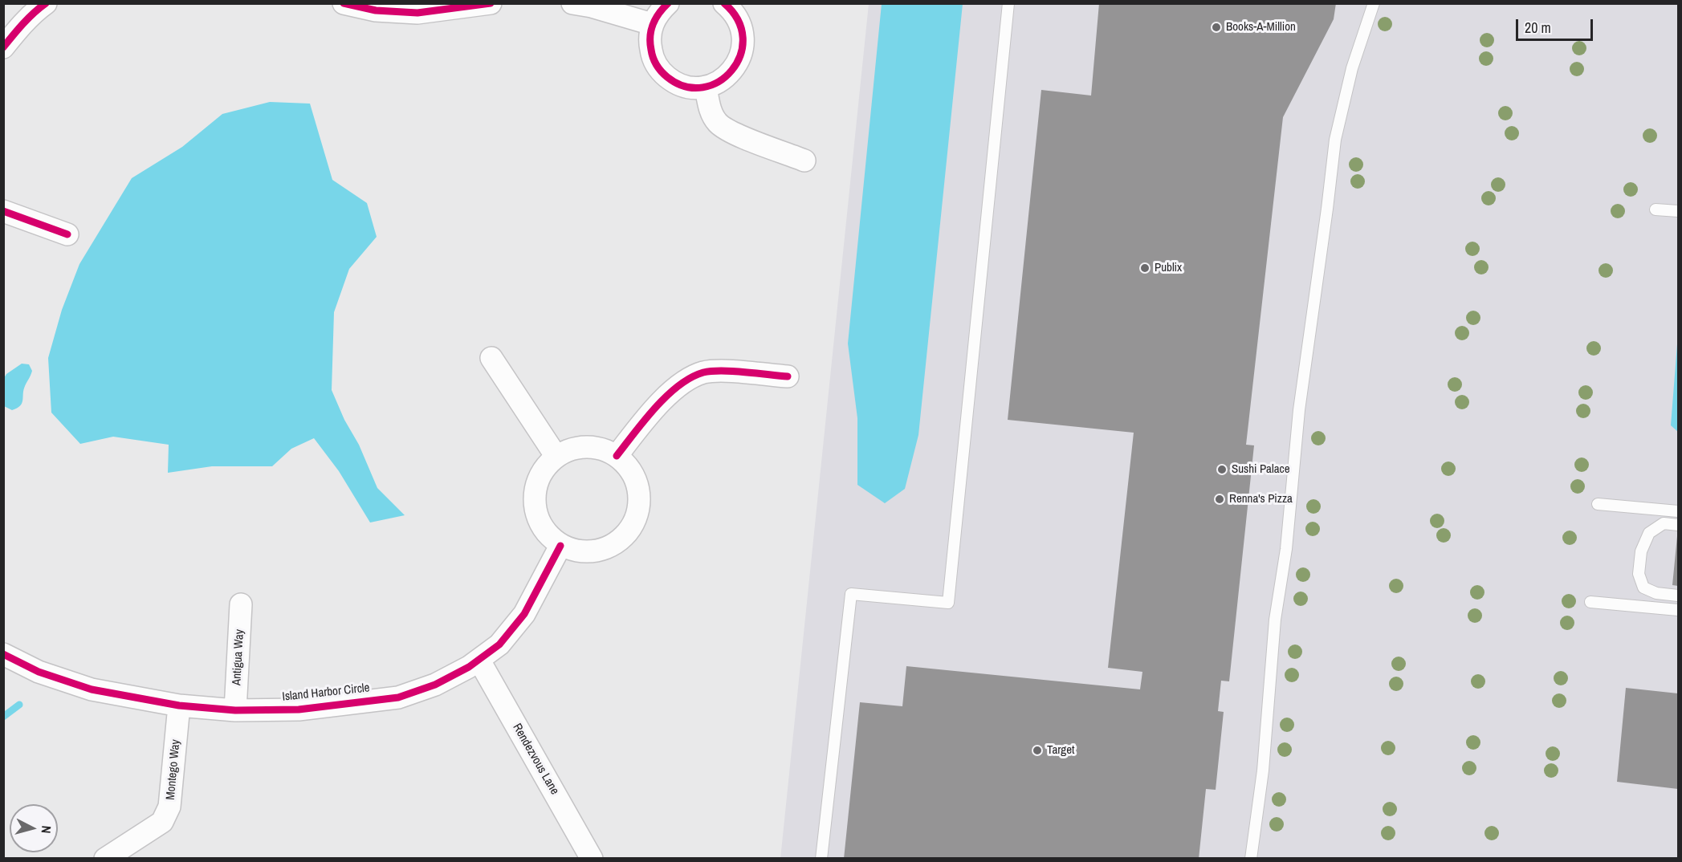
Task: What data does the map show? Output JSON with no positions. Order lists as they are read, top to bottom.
{
  "streets": {
    "street": [
      "Antigua Way",
      "Island Harbor Circle",
      "Rendezvous Lane",
      "Montego Way"
    ]
  },
  "crossings": [
    ["Antigua Way", "Island Harbor Circle"],
    ["Island Harbor Circle", "Rendezvous Lane"],
    ["Island Harbor Circle", "Montego Way"]
  ],
  "places": [
    "Books-A-Million",
    "Publix",
    "Sushi Palace",
    "Renna's Pizza",
    "Target"
  ],
  "scale_bar": "20 m",
  "north": "right"
}
